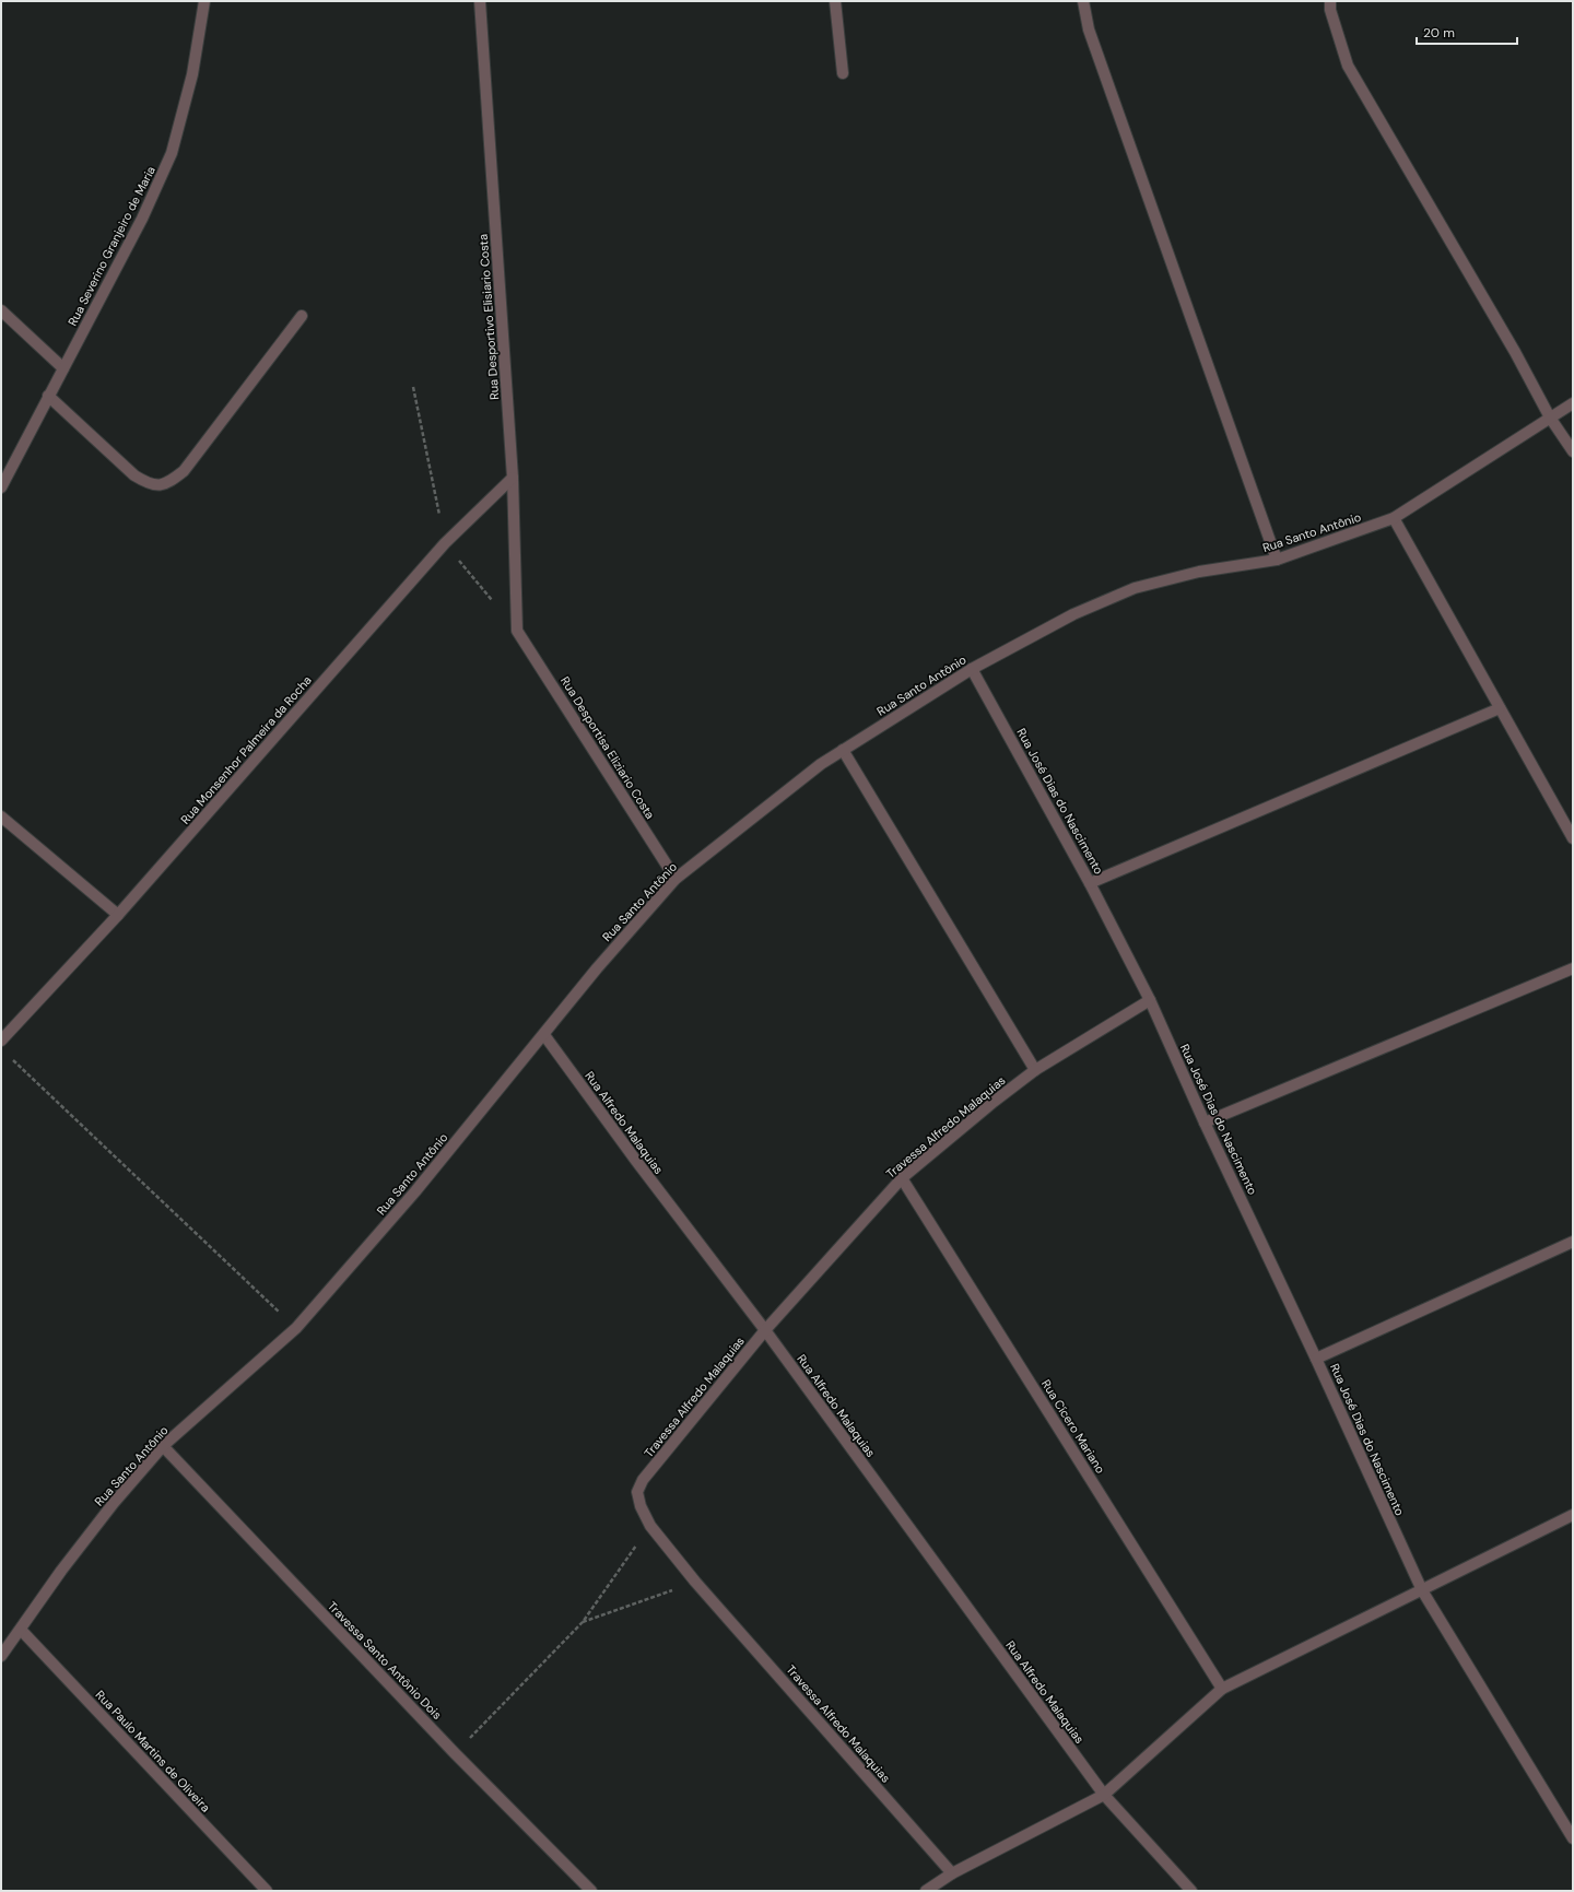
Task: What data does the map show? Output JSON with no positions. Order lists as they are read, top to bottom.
{
  "streets": {
    "street": [
      "Rua Severino Granjeiro de Maria",
      "Rua Desportivo Elisiario Costa",
      "Rua Santo Antônio",
      "Rua Desportisa Eliziario Costa",
      "Rua Monsenhor Palmeira da Rocha",
      "Rua José Dias do Nascimento",
      "Rua Alfredo Malaquias",
      "Travessa Alfredo Malaquias",
      "Rua Cícero Mariano",
      "Travessa Santo Antônio Dois",
      "Rua Paulo Martins de Oliveira"
    ]
  },
  "crossings": [
    ["Rua Desportivo Elisiario Costa", "Rua Desportisa Eliziario Costa"],
    ["Rua Desportivo Elisiario Costa", "Rua Monsenhor Palmeira da Rocha"],
    ["Rua Santo Antônio", "Rua Desportisa Eliziario Costa"],
    ["Rua Santo Antônio", "Rua José Dias do Nascimento"],
    ["Rua Santo Antônio", "Rua Alfredo Malaquias"],
    ["Rua Santo Antônio", "Travessa Santo Antônio Dois"],
    ["Rua Santo Antônio", "Rua Paulo Martins de Oliveira"],
    ["Rua José Dias do Nascimento", "Travessa Alfredo Malaquias"],
    ["Rua Alfredo Malaquias", "Travessa Alfredo Malaquias"],
    ["Travessa Alfredo Malaquias", "Rua Cícero Mariano"]
  ],
  "scale_bar": "20 m"
}
